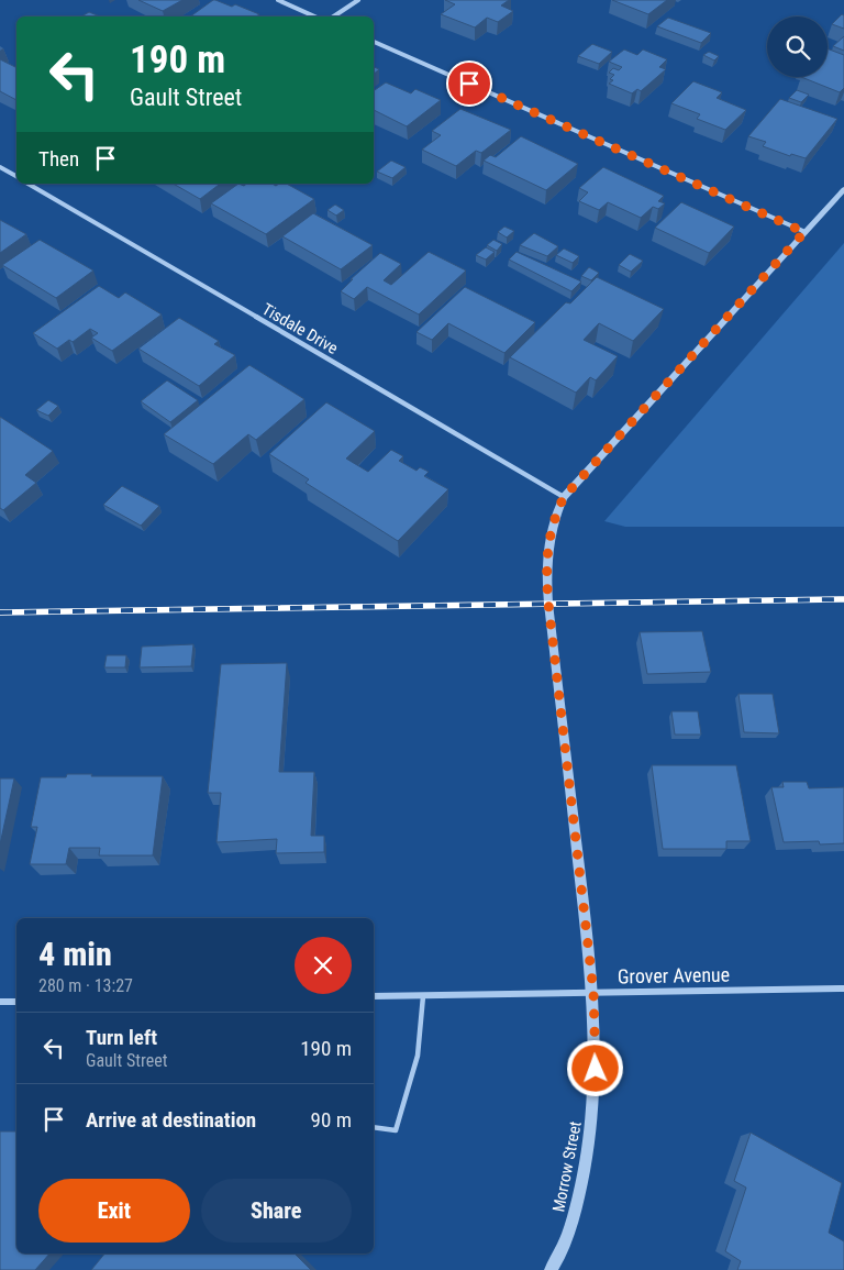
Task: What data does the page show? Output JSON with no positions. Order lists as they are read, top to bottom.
{
  "streets": {
    "street": ["Tisdale Drive", "Grover Avenue", "Morrow Street"]
  },
  "crossings": [
    ["Tisdale Drive", "Morrow Street"],
    ["Grover Avenue", "Morrow Street"]
  ],
  "page": {
    "turn": ["190 m", "Gault Street"],
    "then": "Then",
    "heading": ["4 min", "280 m · 13:27"],
    "list": [
      {
        "name": "Turn left",
        "note": "Gault Street",
        "value": "190 m"
      },
      {
        "name": "Arrive at destination",
        "value": "90 m"
      }
    ],
    "buttons": ["Exit", "Share"]
  }
}
